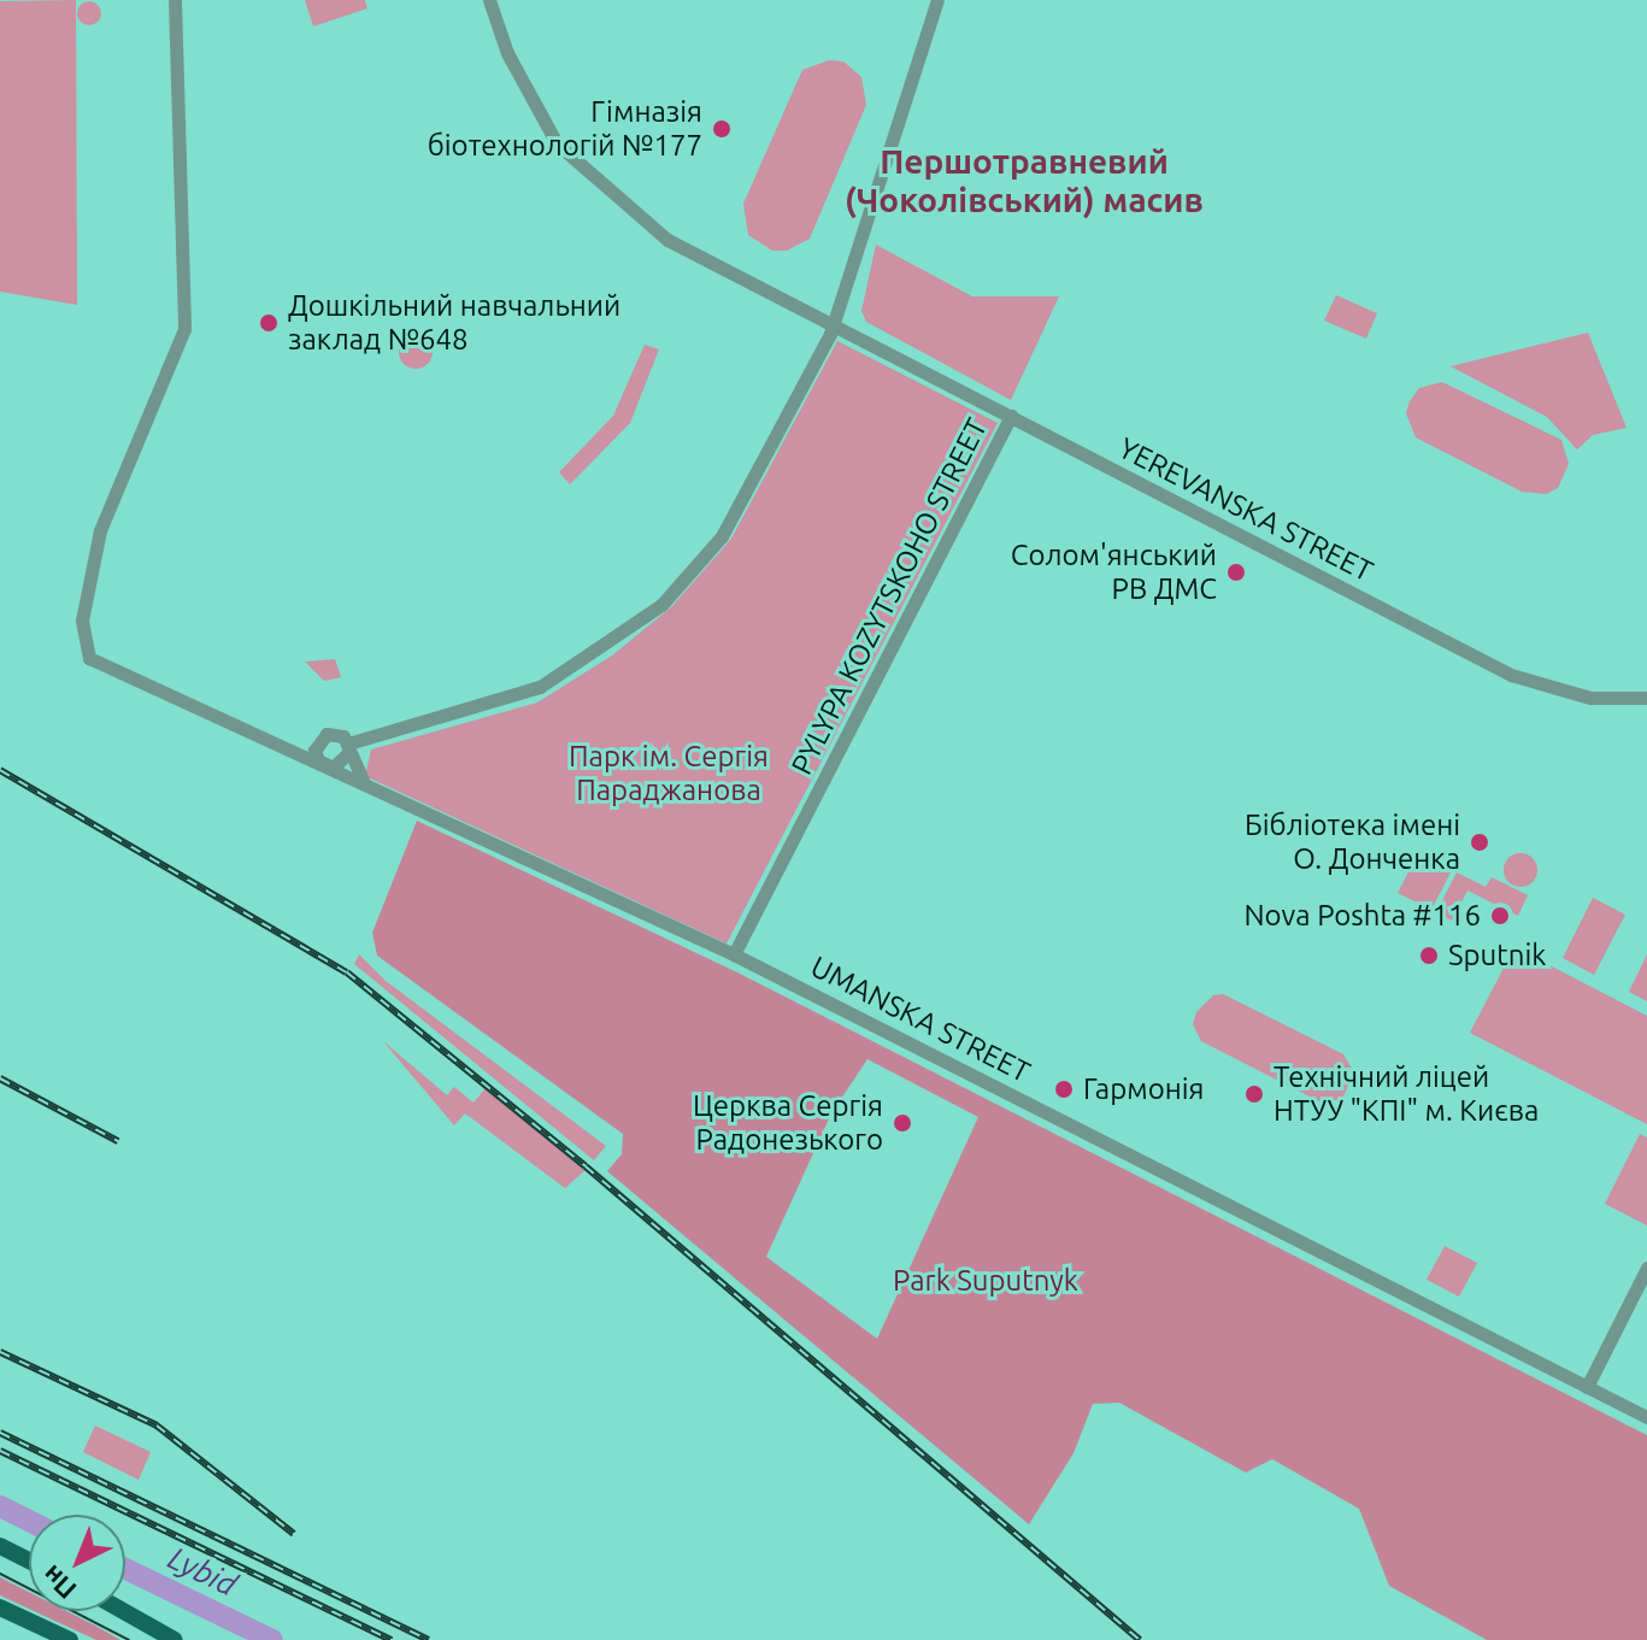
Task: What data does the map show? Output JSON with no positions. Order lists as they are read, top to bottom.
{
  "streets": {
    "street": ["YEREVANSKA STREET", "PYLYPA KOZYTSKOHO STREET", "UMANSKA STREET"]
  },
  "crossings": [
    ["YEREVANSKA STREET", "PYLYPA KOZYTSKOHO STREET"],
    ["PYLYPA KOZYTSKOHO STREET", "UMANSKA STREET"]
  ],
  "districts": ["Першотравневий (Чоколівський) масив"],
  "water": ["Lybid"],
  "parks": ["Парк ім. Сергія Параджанова", "Park Suputnyk"],
  "places": [
    "Гімназія біотехнологій №177",
    "Дошкільний навчальний заклад №648",
    "Солом'янський РВ ДМС",
    "Бібліотека імені О. Донченка",
    "Nova Poshta #116",
    "Sputnik",
    "Гармонія",
    "Технічний ліцей НТУУ \"КПІ\" м. Києва",
    "Церква Сергія Радонезького"
  ],
  "north": "bottom left"
}
